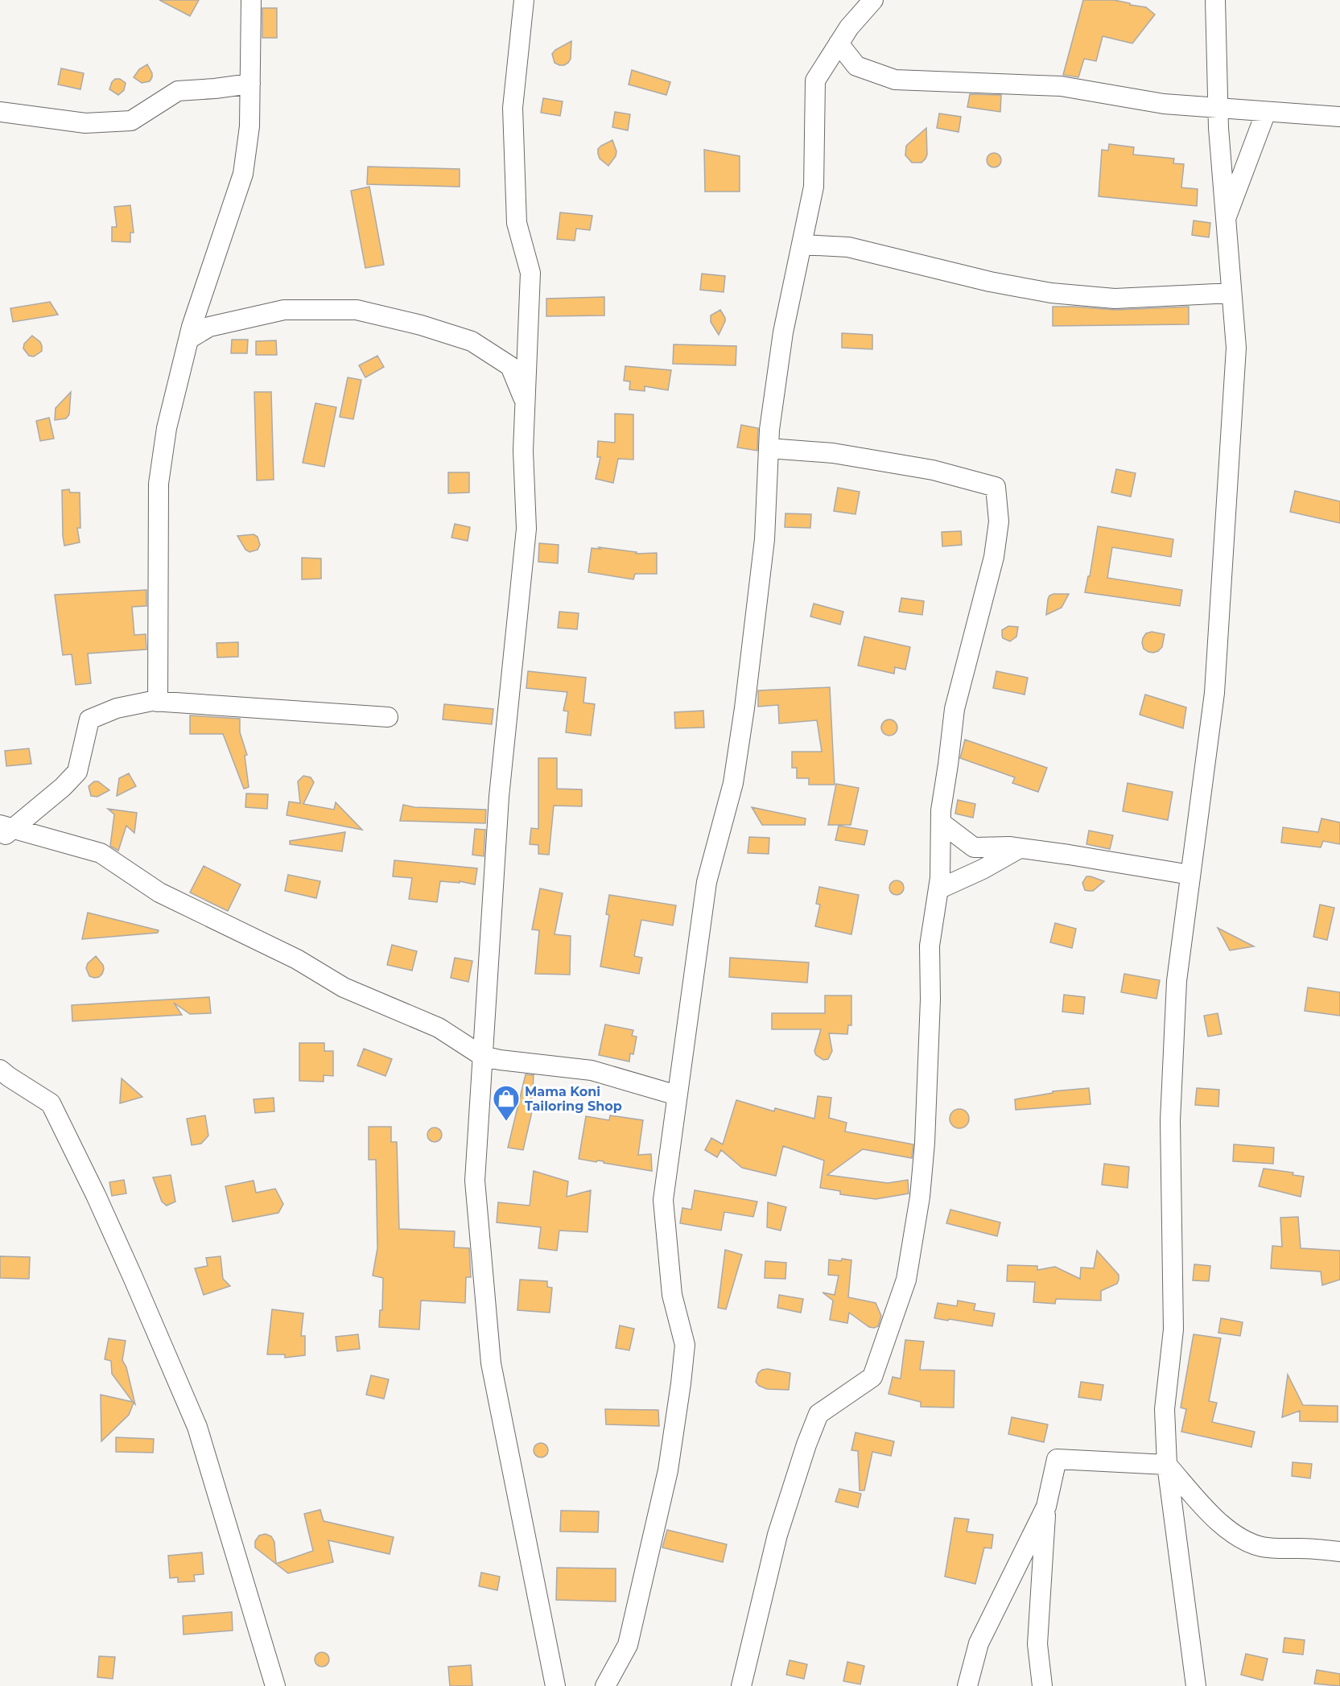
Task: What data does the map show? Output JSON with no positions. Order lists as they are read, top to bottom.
{
  "places": {
    "shop": ["Mama Koni Tailoring Shop"]
  }
}
